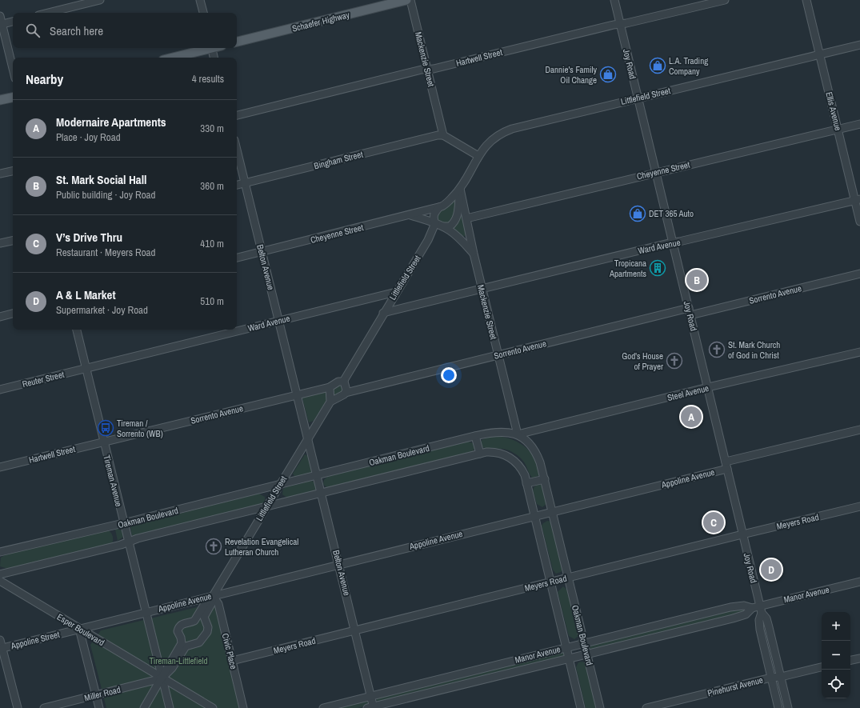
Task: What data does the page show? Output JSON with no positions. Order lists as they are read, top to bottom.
{
  "streets": {
    "main road": ["Schaefer Highway"],
    "street": [
      "Hartwell Street",
      "Mackenzie Street",
      "Joy Road",
      "Littlefield Street",
      "Ellis Avenue",
      "Bingham Street",
      "Cheyenne Street",
      "Ward Avenue",
      "Belton Avenue",
      "Sorrento Avenue",
      "Reuter Street",
      "Steel Avenue",
      "Oakman Boulevard",
      "Appoline Avenue",
      "Tireman Avenue",
      "Meyers Road",
      "Manor Avenue",
      "Esper Boulevard",
      "Appoline Street",
      "Civic Place",
      "Pinehurst Avenue",
      "Miller Road"
    ]
  },
  "crossings": [
    ["Hartwell Street", "Mackenzie Street"],
    ["Hartwell Street", "Joy Road"],
    ["Hartwell Street", "Sorrento Avenue"],
    ["Hartwell Street", "Tireman Avenue"],
    ["Mackenzie Street", "Littlefield Street"],
    ["Mackenzie Street", "Bingham Street"],
    ["Mackenzie Street", "Cheyenne Street"],
    ["Mackenzie Street", "Ward Avenue"],
    ["Mackenzie Street", "Sorrento Avenue"],
    ["Mackenzie Street", "Steel Avenue"],
    ["Mackenzie Street", "Oakman Boulevard"],
    ["Joy Road", "Littlefield Street"],
    ["Joy Road", "Cheyenne Street"],
    ["Joy Road", "Ward Avenue"],
    ["Joy Road", "Sorrento Avenue"],
    ["Joy Road", "Steel Avenue"],
    ["Joy Road", "Appoline Avenue"],
    ["Joy Road", "Meyers Road"],
    ["Joy Road", "Manor Avenue"],
    ["Joy Road", "Pinehurst Avenue"],
    ["Littlefield Street", "Ellis Avenue"],
    ["Littlefield Street", "Cheyenne Street"],
    ["Littlefield Street", "Ward Avenue"],
    ["Littlefield Street", "Belton Avenue"],
    ["Littlefield Street", "Sorrento Avenue"],
    ["Littlefield Street", "Oakman Boulevard"],
    ["Littlefield Street", "Appoline Avenue"],
    ["Littlefield Street", "Tireman Avenue"],
    ["Littlefield Street", "Esper Boulevard"],
    ["Littlefield Street", "Civic Place"],
    ["Littlefield Street", "Miller Road"],
    ["Ellis Avenue", "Cheyenne Street"],
    ["Ellis Avenue", "Ward Avenue"],
    ["Bingham Street", "Belton Avenue"],
    ["Cheyenne Street", "Belton Avenue"],
    ["Ward Avenue", "Belton Avenue"],
    ["Ward Avenue", "Reuter Street"],
    ["Ward Avenue", "Tireman Avenue"],
    ["Belton Avenue", "Sorrento Avenue"],
    ["Belton Avenue", "Oakman Boulevard"],
    ["Belton Avenue", "Appoline Avenue"],
    ["Belton Avenue", "Meyers Road"],
    ["Belton Avenue", "Manor Avenue"],
    ["Sorrento Avenue", "Tireman Avenue"],
    ["Reuter Street", "Tireman Avenue"],
    ["Steel Avenue", "Oakman Boulevard"],
    ["Oakman Boulevard", "Appoline Avenue"],
    ["Oakman Boulevard", "Tireman Avenue"],
    ["Oakman Boulevard", "Meyers Road"],
    ["Oakman Boulevard", "Manor Avenue"],
    ["Appoline Avenue", "Tireman Avenue"],
    ["Appoline Avenue", "Appoline Street"],
    ["Appoline Avenue", "Civic Place"],
    ["Tireman Avenue", "Esper Boulevard"],
    ["Tireman Avenue", "Appoline Street"],
    ["Tireman Avenue", "Miller Road"],
    ["Meyers Road", "Civic Place"],
    ["Esper Boulevard", "Appoline Street"],
    ["Esper Boulevard", "Miller Road"]
  ],
  "parks": ["Tireman-Littlefield"],
  "places": {
    "shop": ["L.A. Trading Company", "Dannie's Family Oil Change", "DET 365 Auto"],
    "building": ["Tropicana Apartments"],
    "church": ["St. Mark Church of God in Christ", "God's House of Prayer", "Revelation Evangelical Lutheran Church"],
    "bus stop": ["Tireman / Sorrento (WB)"]
  },
  "page": {
    "search": "Search here",
    "heading": ["Nearby", "4 results"],
    "list": [
      {
        "mark": "A",
        "name": "Modernaire Apartments",
        "note": "Place · Joy Road",
        "value": "330 m"
      },
      {
        "mark": "B",
        "name": "St. Mark Social Hall",
        "note": "Public building · Joy Road",
        "value": "360 m"
      },
      {
        "mark": "C",
        "name": "V’s Drive Thru",
        "note": "Restaurant · Meyers Road",
        "value": "410 m"
      },
      {
        "mark": "D",
        "name": "A & L Market",
        "note": "Supermarket · Joy Road",
        "value": "510 m"
      }
    ],
    "pins": [
      "B",
      "A",
      "C",
      "D"
    ],
    "map_buttons": ["+", "−"]
  }
}
